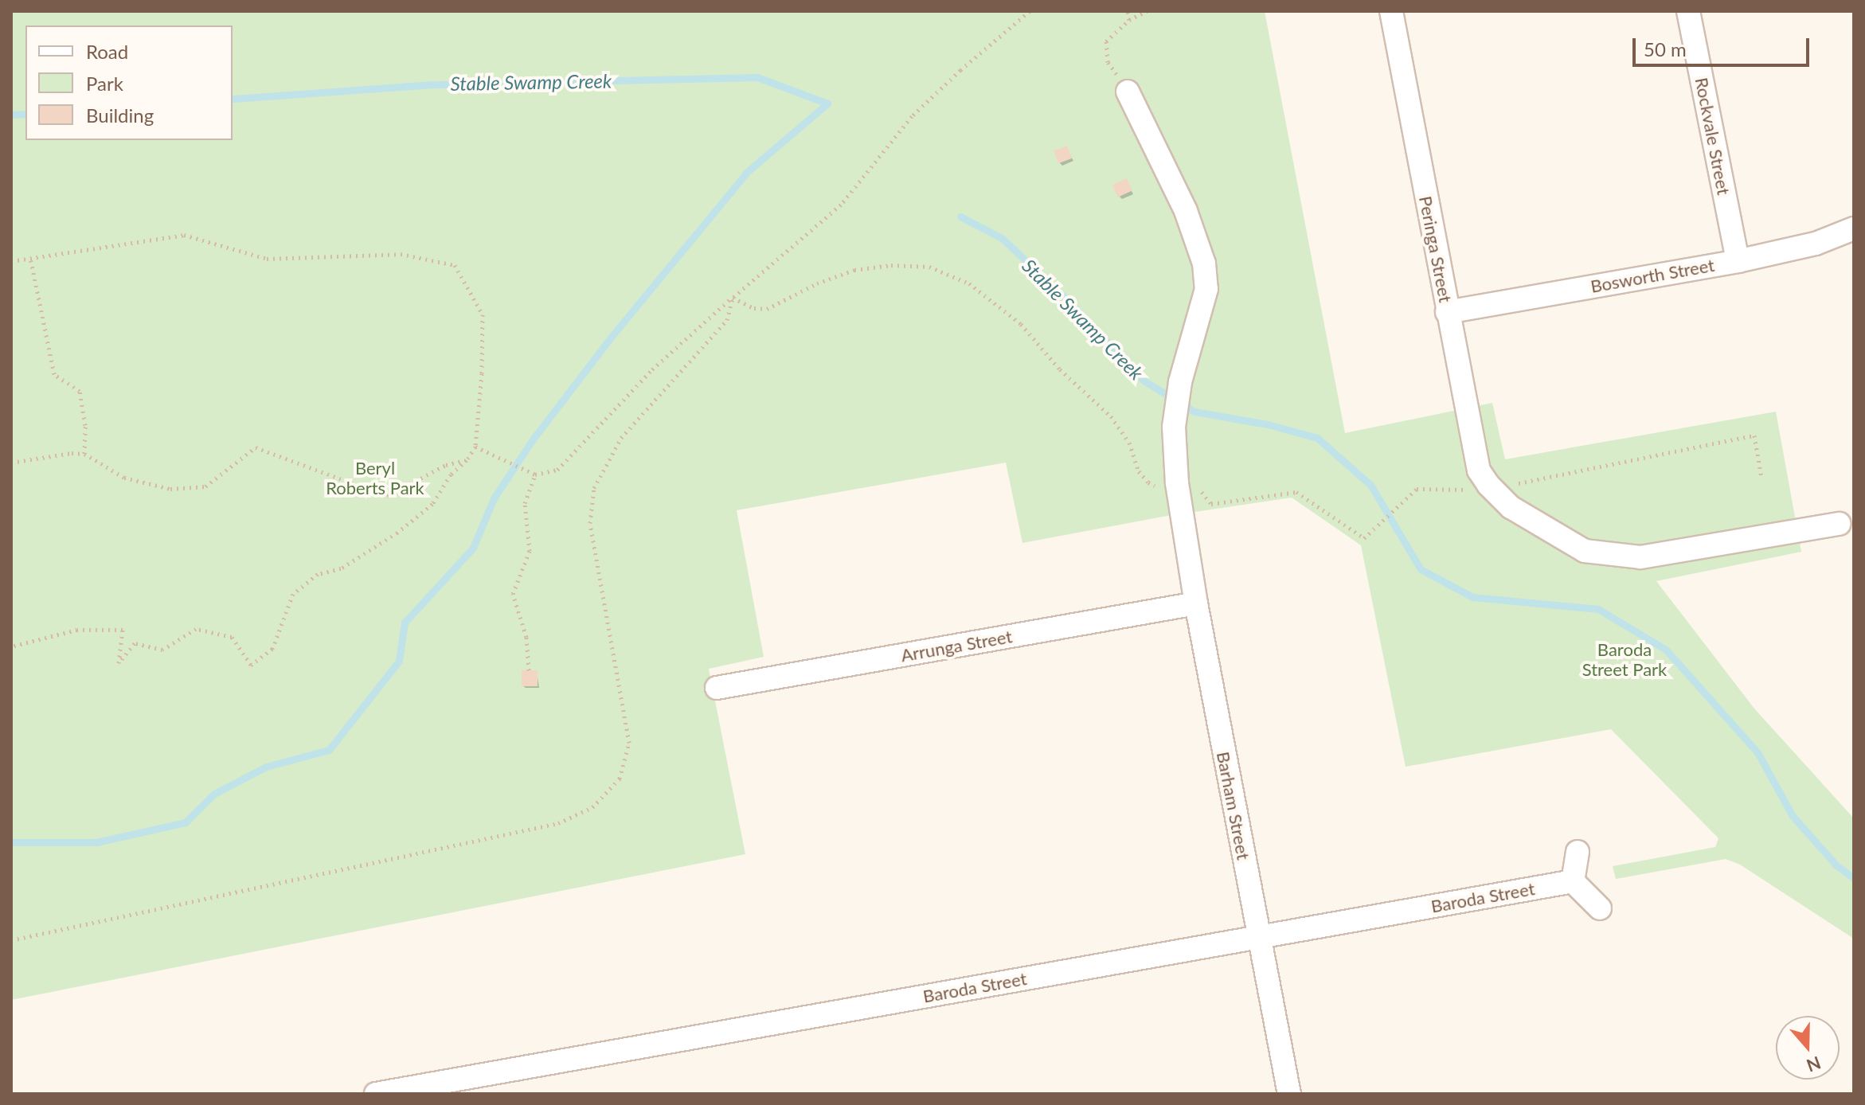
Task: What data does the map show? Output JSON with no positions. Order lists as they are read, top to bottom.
{
  "streets": {
    "street": [
      "Rockvale Street",
      "Peringa Street",
      "Bosworth Street",
      "Arrunga Street",
      "Barham Street",
      "Baroda Street"
    ]
  },
  "crossings": [
    ["Rockvale Street", "Bosworth Street"],
    ["Peringa Street", "Bosworth Street"],
    ["Arrunga Street", "Barham Street"],
    ["Barham Street", "Baroda Street"]
  ],
  "water": ["Stable Swamp Creek"],
  "parks": ["Beryl Roberts Park", "Baroda Street Park"],
  "legend": ["Road", "Park", "Building"],
  "scale_bar": "50 m",
  "north": "bottom"
}
